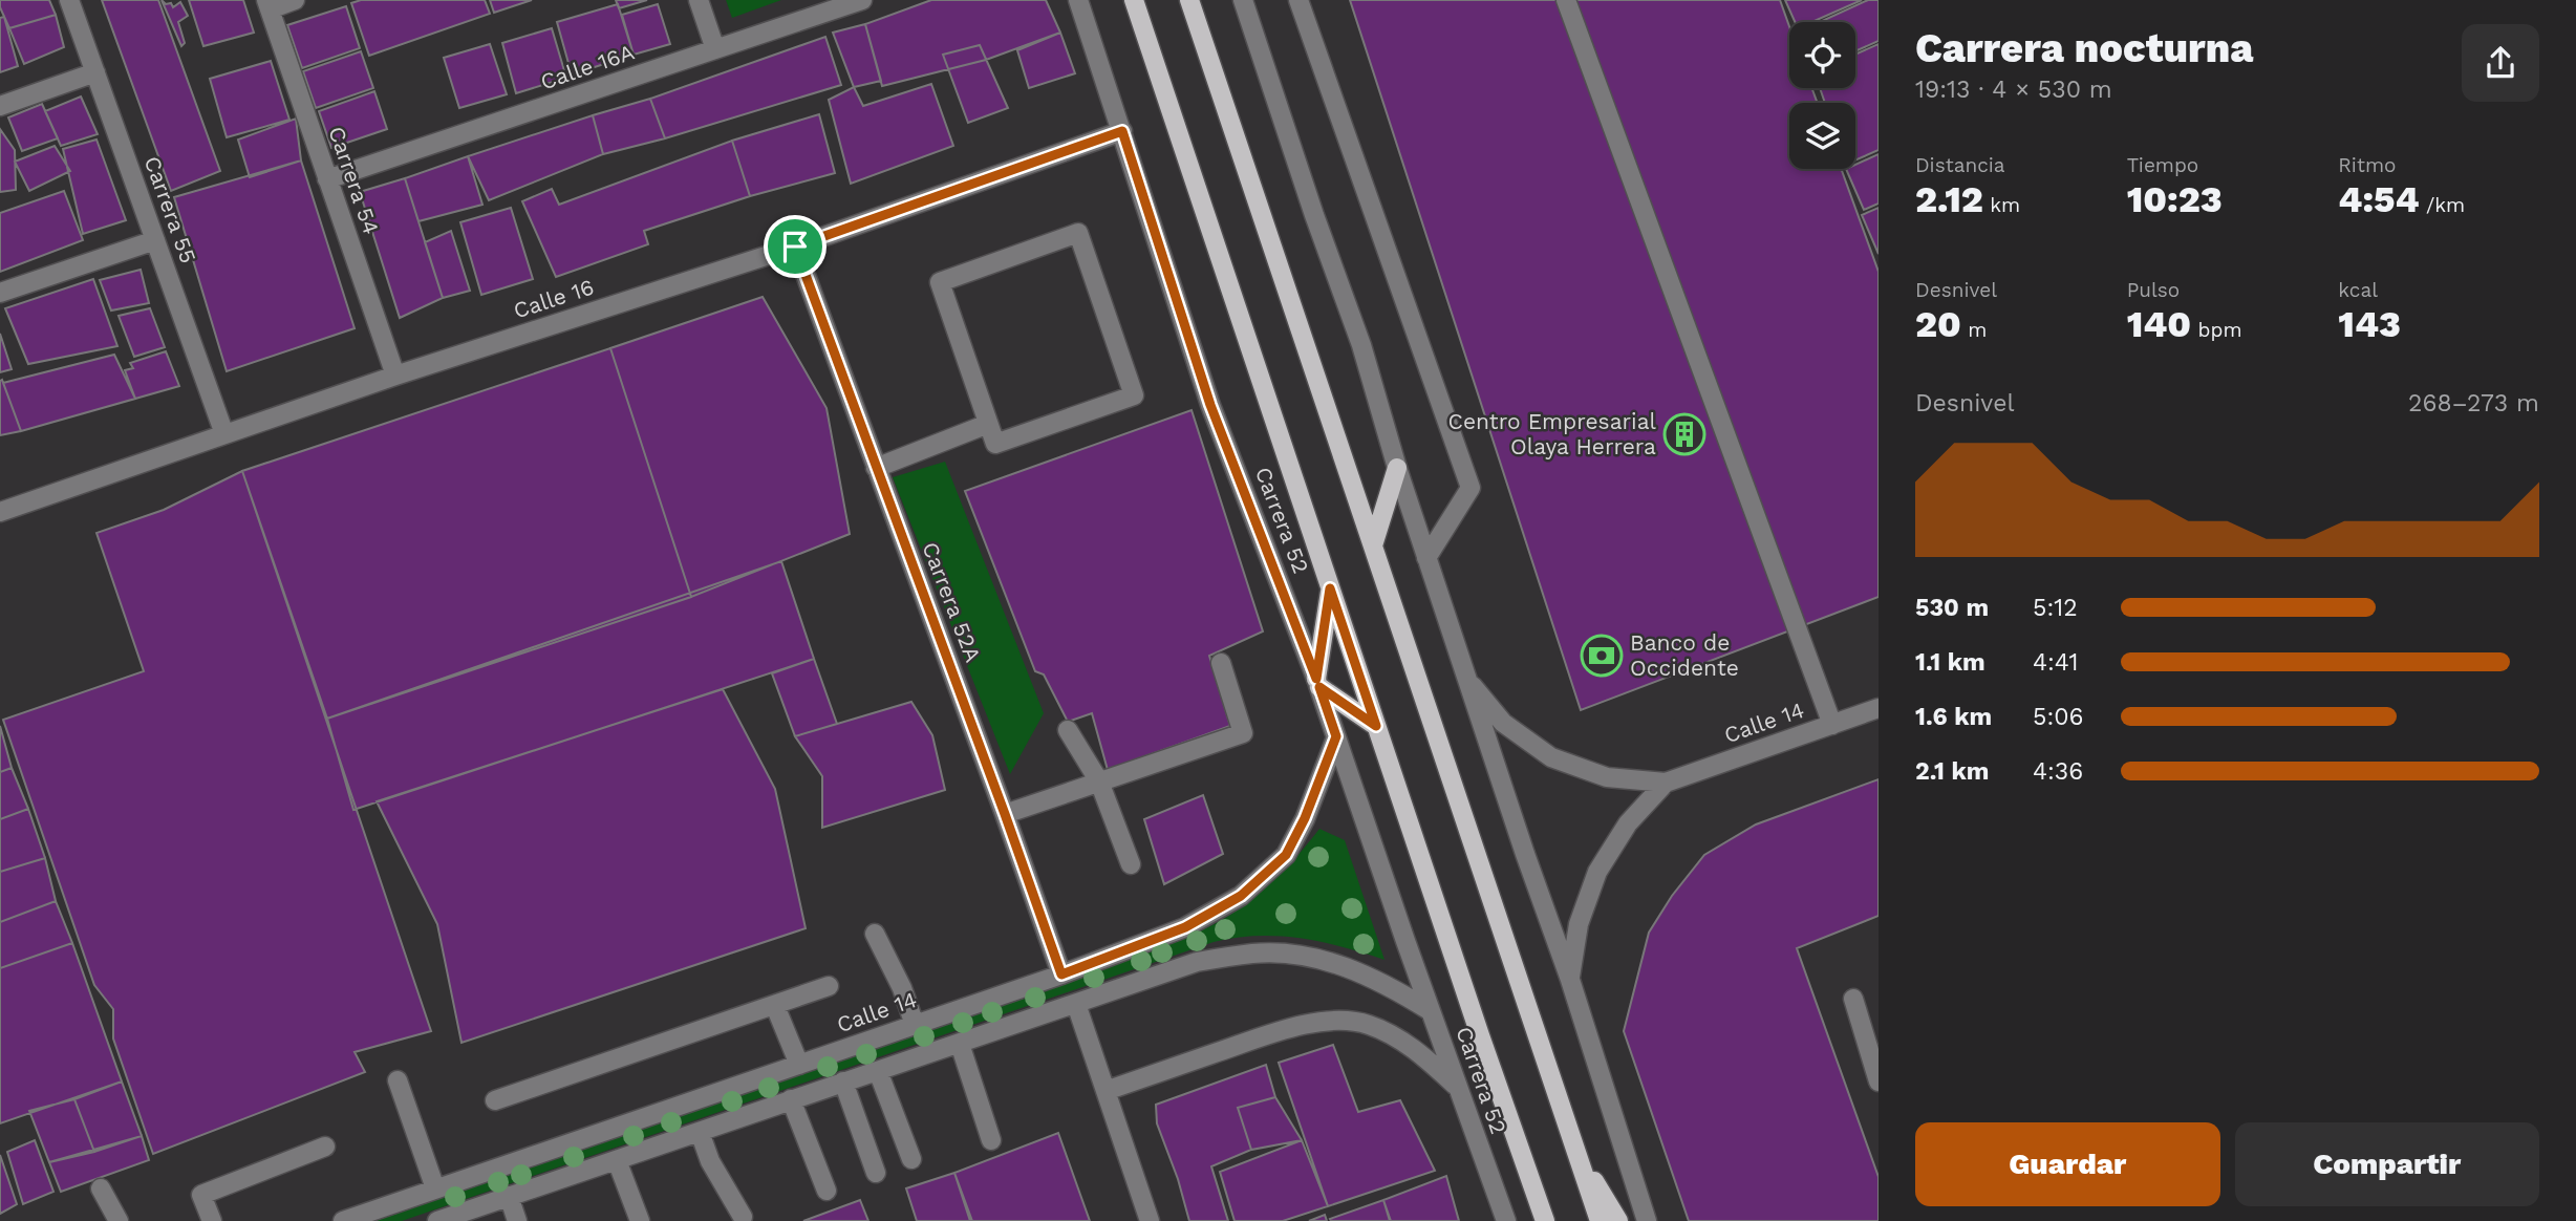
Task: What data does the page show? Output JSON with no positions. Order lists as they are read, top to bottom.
{
  "streets": {
    "main road": ["Carrera 52"],
    "street": [
      "Calle 16A",
      "Carrera 54",
      "Carrera 55",
      "Calle 16",
      "Carrera 52A",
      "Calle 14"
    ]
  },
  "crossings": [
    ["Calle 16A", "Carrera 54"],
    ["Carrera 54", "Calle 16"],
    ["Carrera 55", "Calle 16"],
    ["Calle 16", "Carrera 52"],
    ["Calle 16", "Carrera 52A"],
    ["Carrera 52", "Calle 14"],
    ["Carrera 52A", "Calle 14"]
  ],
  "places": {
    "building": ["Centro Empresarial Olaya Herrera"],
    "bank": ["Banco de Occidente"]
  },
  "page": {
    "heading": ["Carrera nocturna", "19:13 · 4 × 530 m"],
    "stats": [
      ["Distancia", "2.12 km"],
      ["Tiempo", "10:23"],
      ["Ritmo", "4:54 /km"],
      ["Desnivel", "20 m"],
      ["Pulso", "140 bpm"],
      ["kcal", "143"]
    ],
    "chart": ["Desnivel", "268–273 m"],
    "list": [
      {
        "name": "530 m",
        "note": "5:12"
      },
      {
        "name": "1.1 km",
        "note": "4:41"
      },
      {
        "name": "1.6 km",
        "note": "5:06"
      },
      {
        "name": "2.1 km",
        "note": "4:36"
      }
    ],
    "buttons": ["Guardar", "Compartir"]
  }
}
